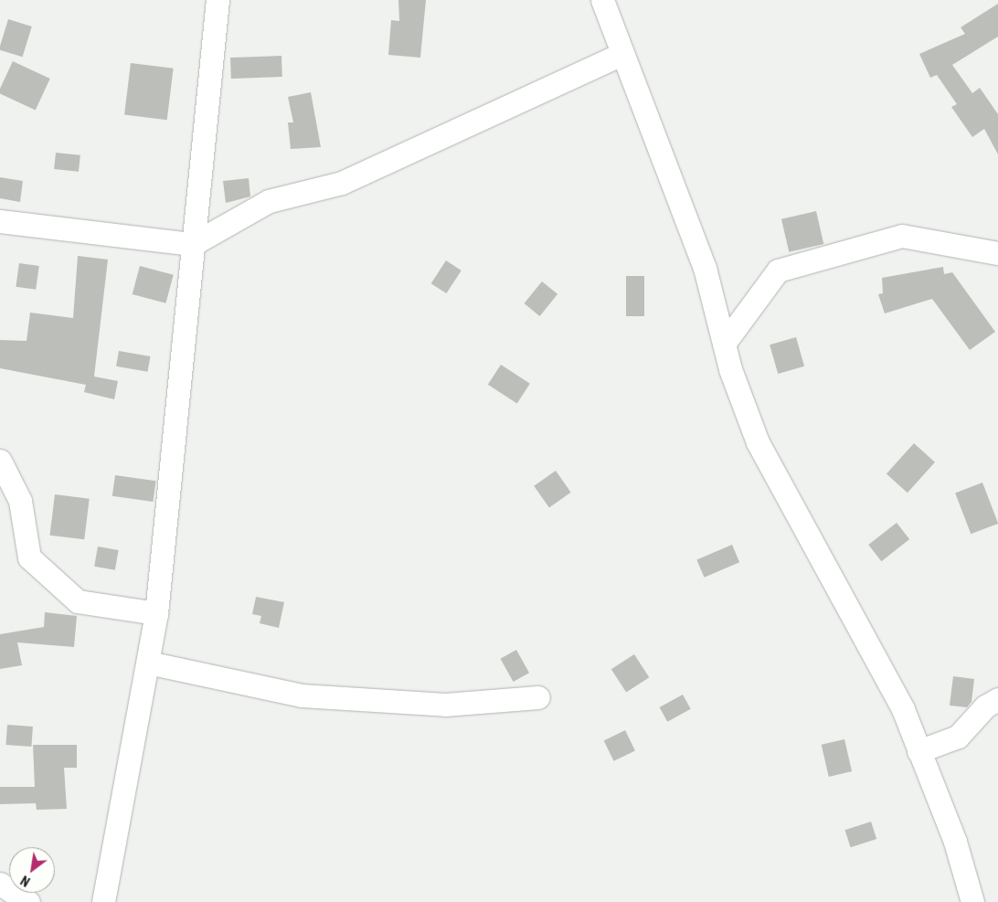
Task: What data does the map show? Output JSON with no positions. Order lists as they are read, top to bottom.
{
  "north": "bottom left"
}
